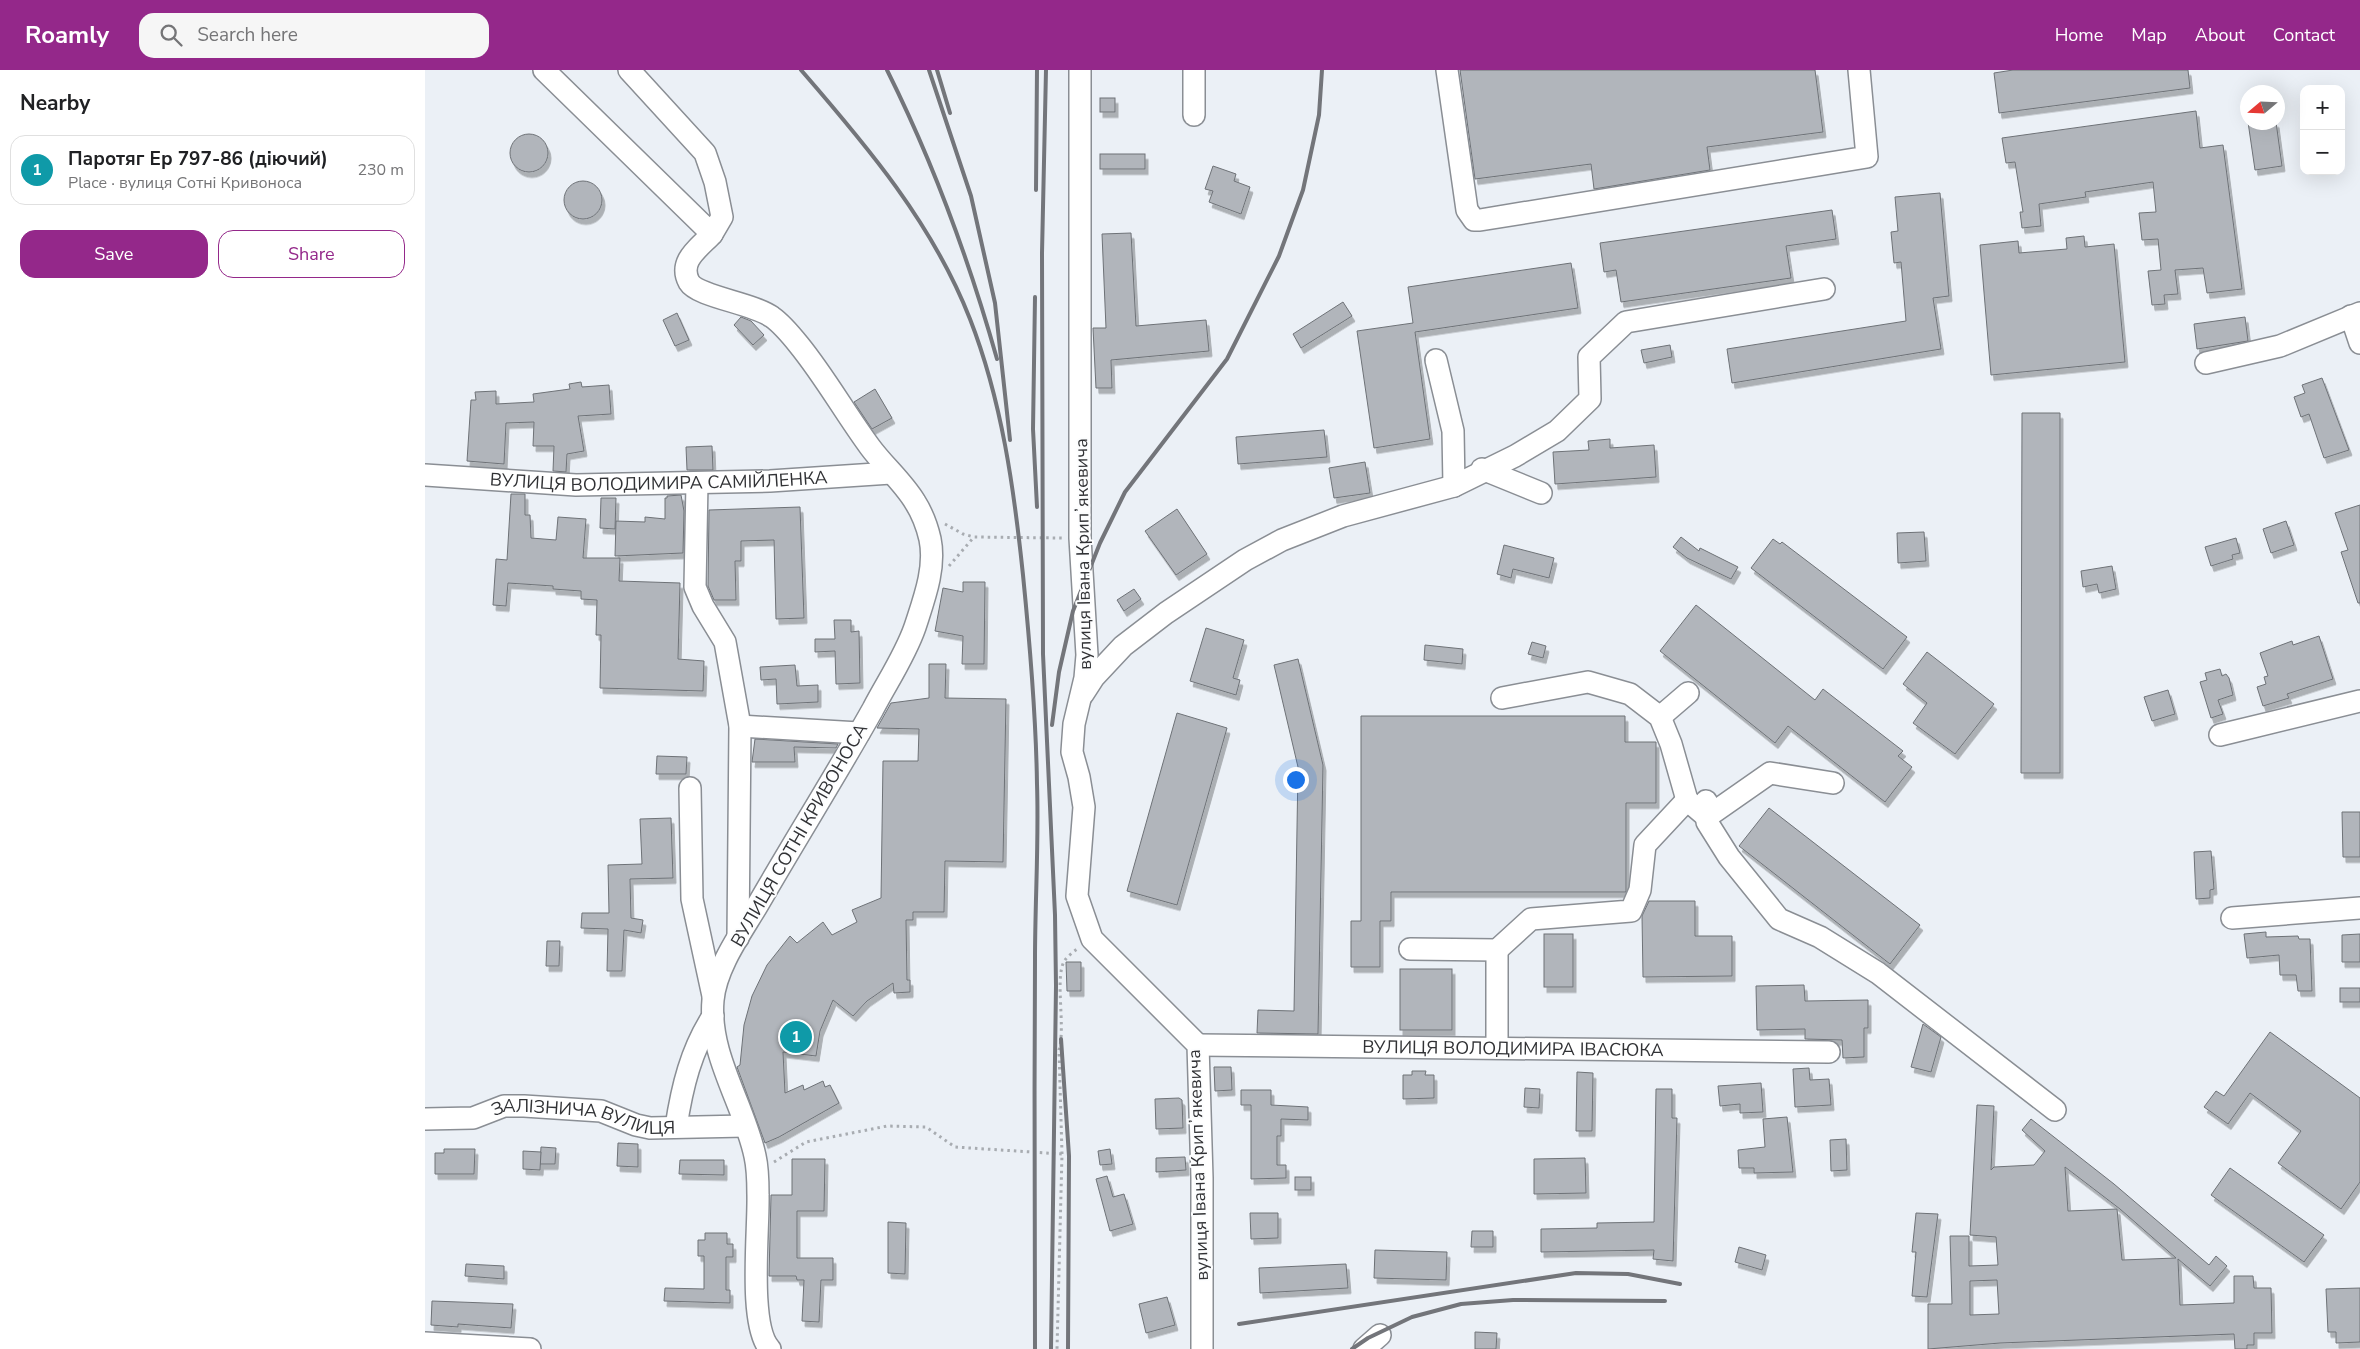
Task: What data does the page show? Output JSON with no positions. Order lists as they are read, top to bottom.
{
  "streets": {
    "street": [
      "ВУЛИЦЯ ВОЛОДИМИРА САМІЙЛЕНКА",
      "вулиця Івана Крипʼякевича",
      "ВУЛИЦЯ СОТНІ КРИВОНОСА",
      "ВУЛИЦЯ ВОЛОДИМИРА ІВАСЮКА",
      "ЗАЛІЗНИЧА ВУЛИЦЯ"
    ]
  },
  "crossings": [
    ["ВУЛИЦЯ ВОЛОДИМИРА САМІЙЛЕНКА", "ВУЛИЦЯ СОТНІ КРИВОНОСА"],
    ["вулиця Івана Крипʼякевича", "ВУЛИЦЯ ВОЛОДИМИРА ІВАСЮКА"],
    ["ВУЛИЦЯ СОТНІ КРИВОНОСА", "ЗАЛІЗНИЧА ВУЛИЦЯ"]
  ],
  "north": "left",
  "page": {
    "header": "Roamly",
    "search": "Search here",
    "nav": [
      "Home",
      "Map",
      "About",
      "Contact"
    ],
    "heading": "Nearby",
    "map_buttons": ["+", "−"],
    "list": [
      {
        "mark": "1",
        "name": "Паротяг Ер 797-86 (діючий)",
        "note": "Place · вулиця Сотні Кривоноса",
        "value": "230 m"
      }
    ],
    "buttons": ["Save", "Share"],
    "pins": "1"
  }
}
